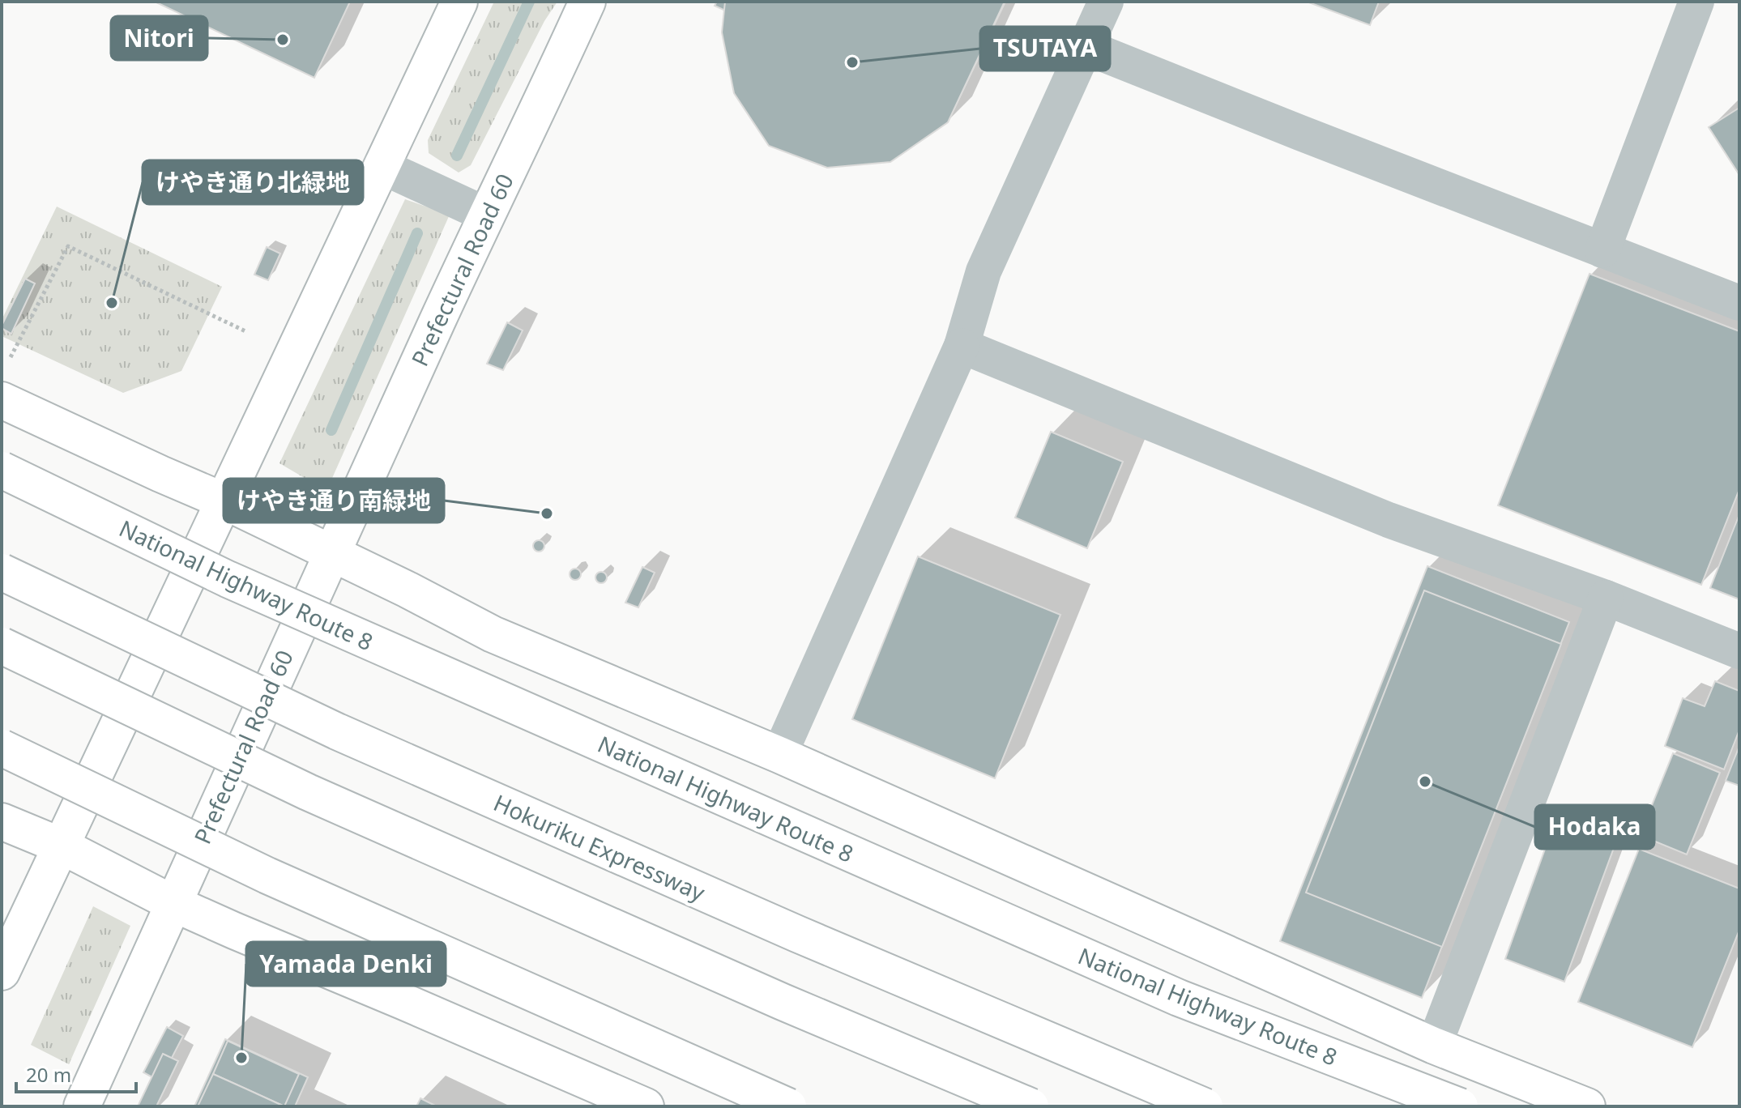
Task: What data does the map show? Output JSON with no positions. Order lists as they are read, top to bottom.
{
  "streets": {
    "main road": ["Prefectural Road 60", "National Highway Route 8", "Hokuriku Expressway"]
  },
  "places": [
    "Nitori",
    "TSUTAYA",
    "けやき通り北緑地",
    "けやき通り南緑地",
    "Hodaka",
    "Yamada Denki"
  ],
  "scale_bar": "20 m"
}
